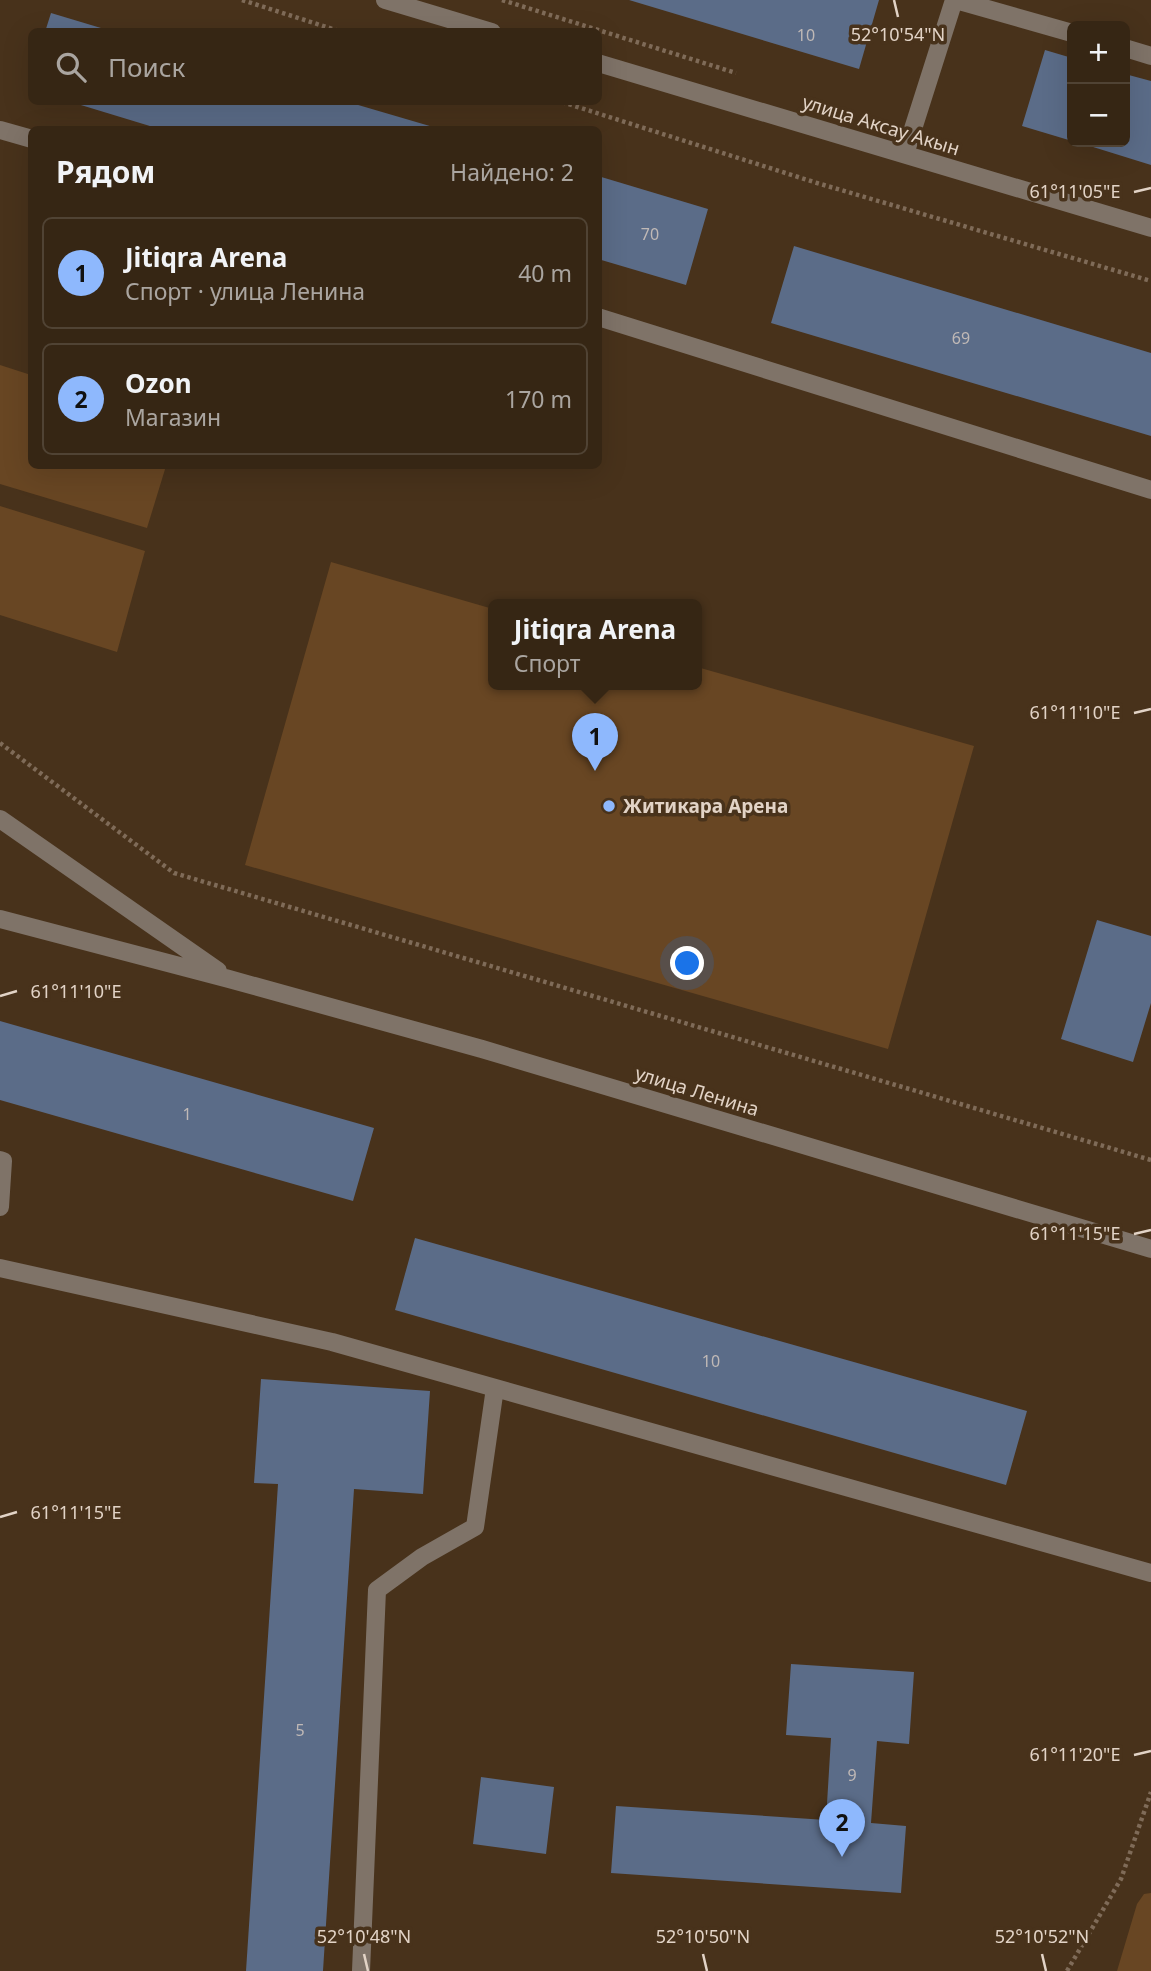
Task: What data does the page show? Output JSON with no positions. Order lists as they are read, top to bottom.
{
  "streets": {
    "street": ["улица Аксау Акын", "улица Ленина"]
  },
  "places": ["Житикара Арена"],
  "house_numbers": [
    "10",
    "70",
    "69",
    "1",
    "10",
    "5",
    "9"
  ],
  "page": {
    "map_buttons": ["+", "−"],
    "search": "Поиск",
    "heading": ["Рядом", "Найдено: 2"],
    "list": [
      {
        "mark": "1",
        "name": "Jitiqra Arena",
        "note": "Спорт · улица Ленина",
        "value": "40 m"
      },
      {
        "mark": "2",
        "name": "Ozon",
        "note": "Магазин",
        "value": "170 m"
      }
    ],
    "popup": ["Jitiqra Arena", "Спорт"],
    "pins": ["1", "2"]
  },
  "coordinates": [
    "52°10'54\"N",
    "61°11'05\"E",
    "61°11'10\"E",
    "61°11'15\"E",
    "61°11'20\"E",
    "52°10'48\"N",
    "52°10'50\"N",
    "52°10'52\"N"
  ]
}
